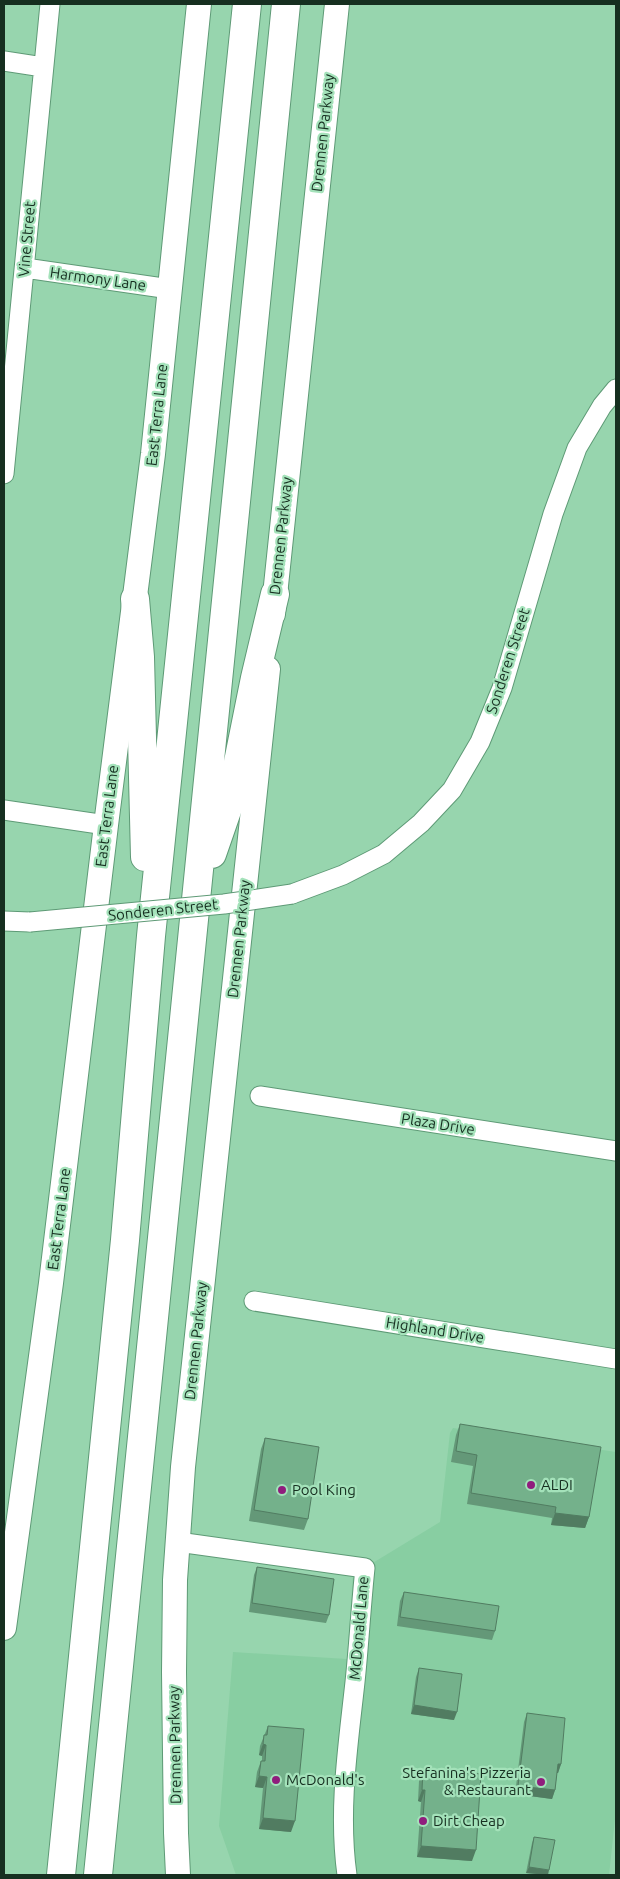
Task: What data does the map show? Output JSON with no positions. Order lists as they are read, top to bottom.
{
  "streets": {
    "main road": ["Drennen Parkway", "East Terra Lane"],
    "street": [
      "Vine Street",
      "Harmony Lane",
      "Sonderen Street",
      "Plaza Drive",
      "Highland Drive",
      "McDonald Lane"
    ]
  },
  "crossings": [
    ["Drennen Parkway", "McDonald Lane"],
    ["Vine Street", "Harmony Lane"],
    ["Harmony Lane", "East Terra Lane"]
  ],
  "places": [
    "ALDI",
    "Pool King",
    "McDonald's",
    "Stefanina's Pizzeria & Restaurant",
    "Dirt Cheap"
  ]
}
